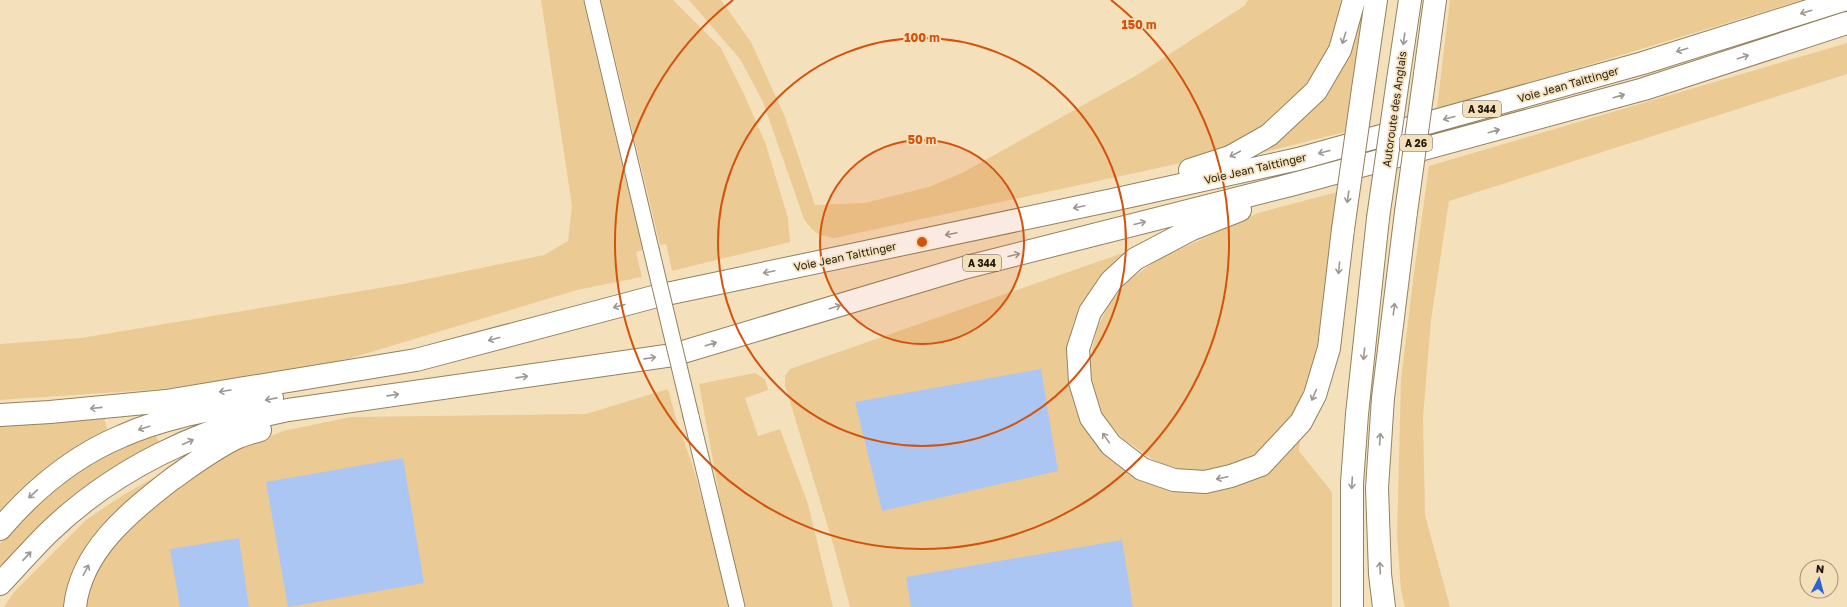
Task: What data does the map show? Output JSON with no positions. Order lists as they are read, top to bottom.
{
  "streets": {
    "highway": [
      "Voie Jean Taittinger",
      "Autoroute des Anglais",
      "A 344",
      "A 26"
    ]
  },
  "north": "top",
  "rings": ["150 m", "100 m", "50 m"]
}
